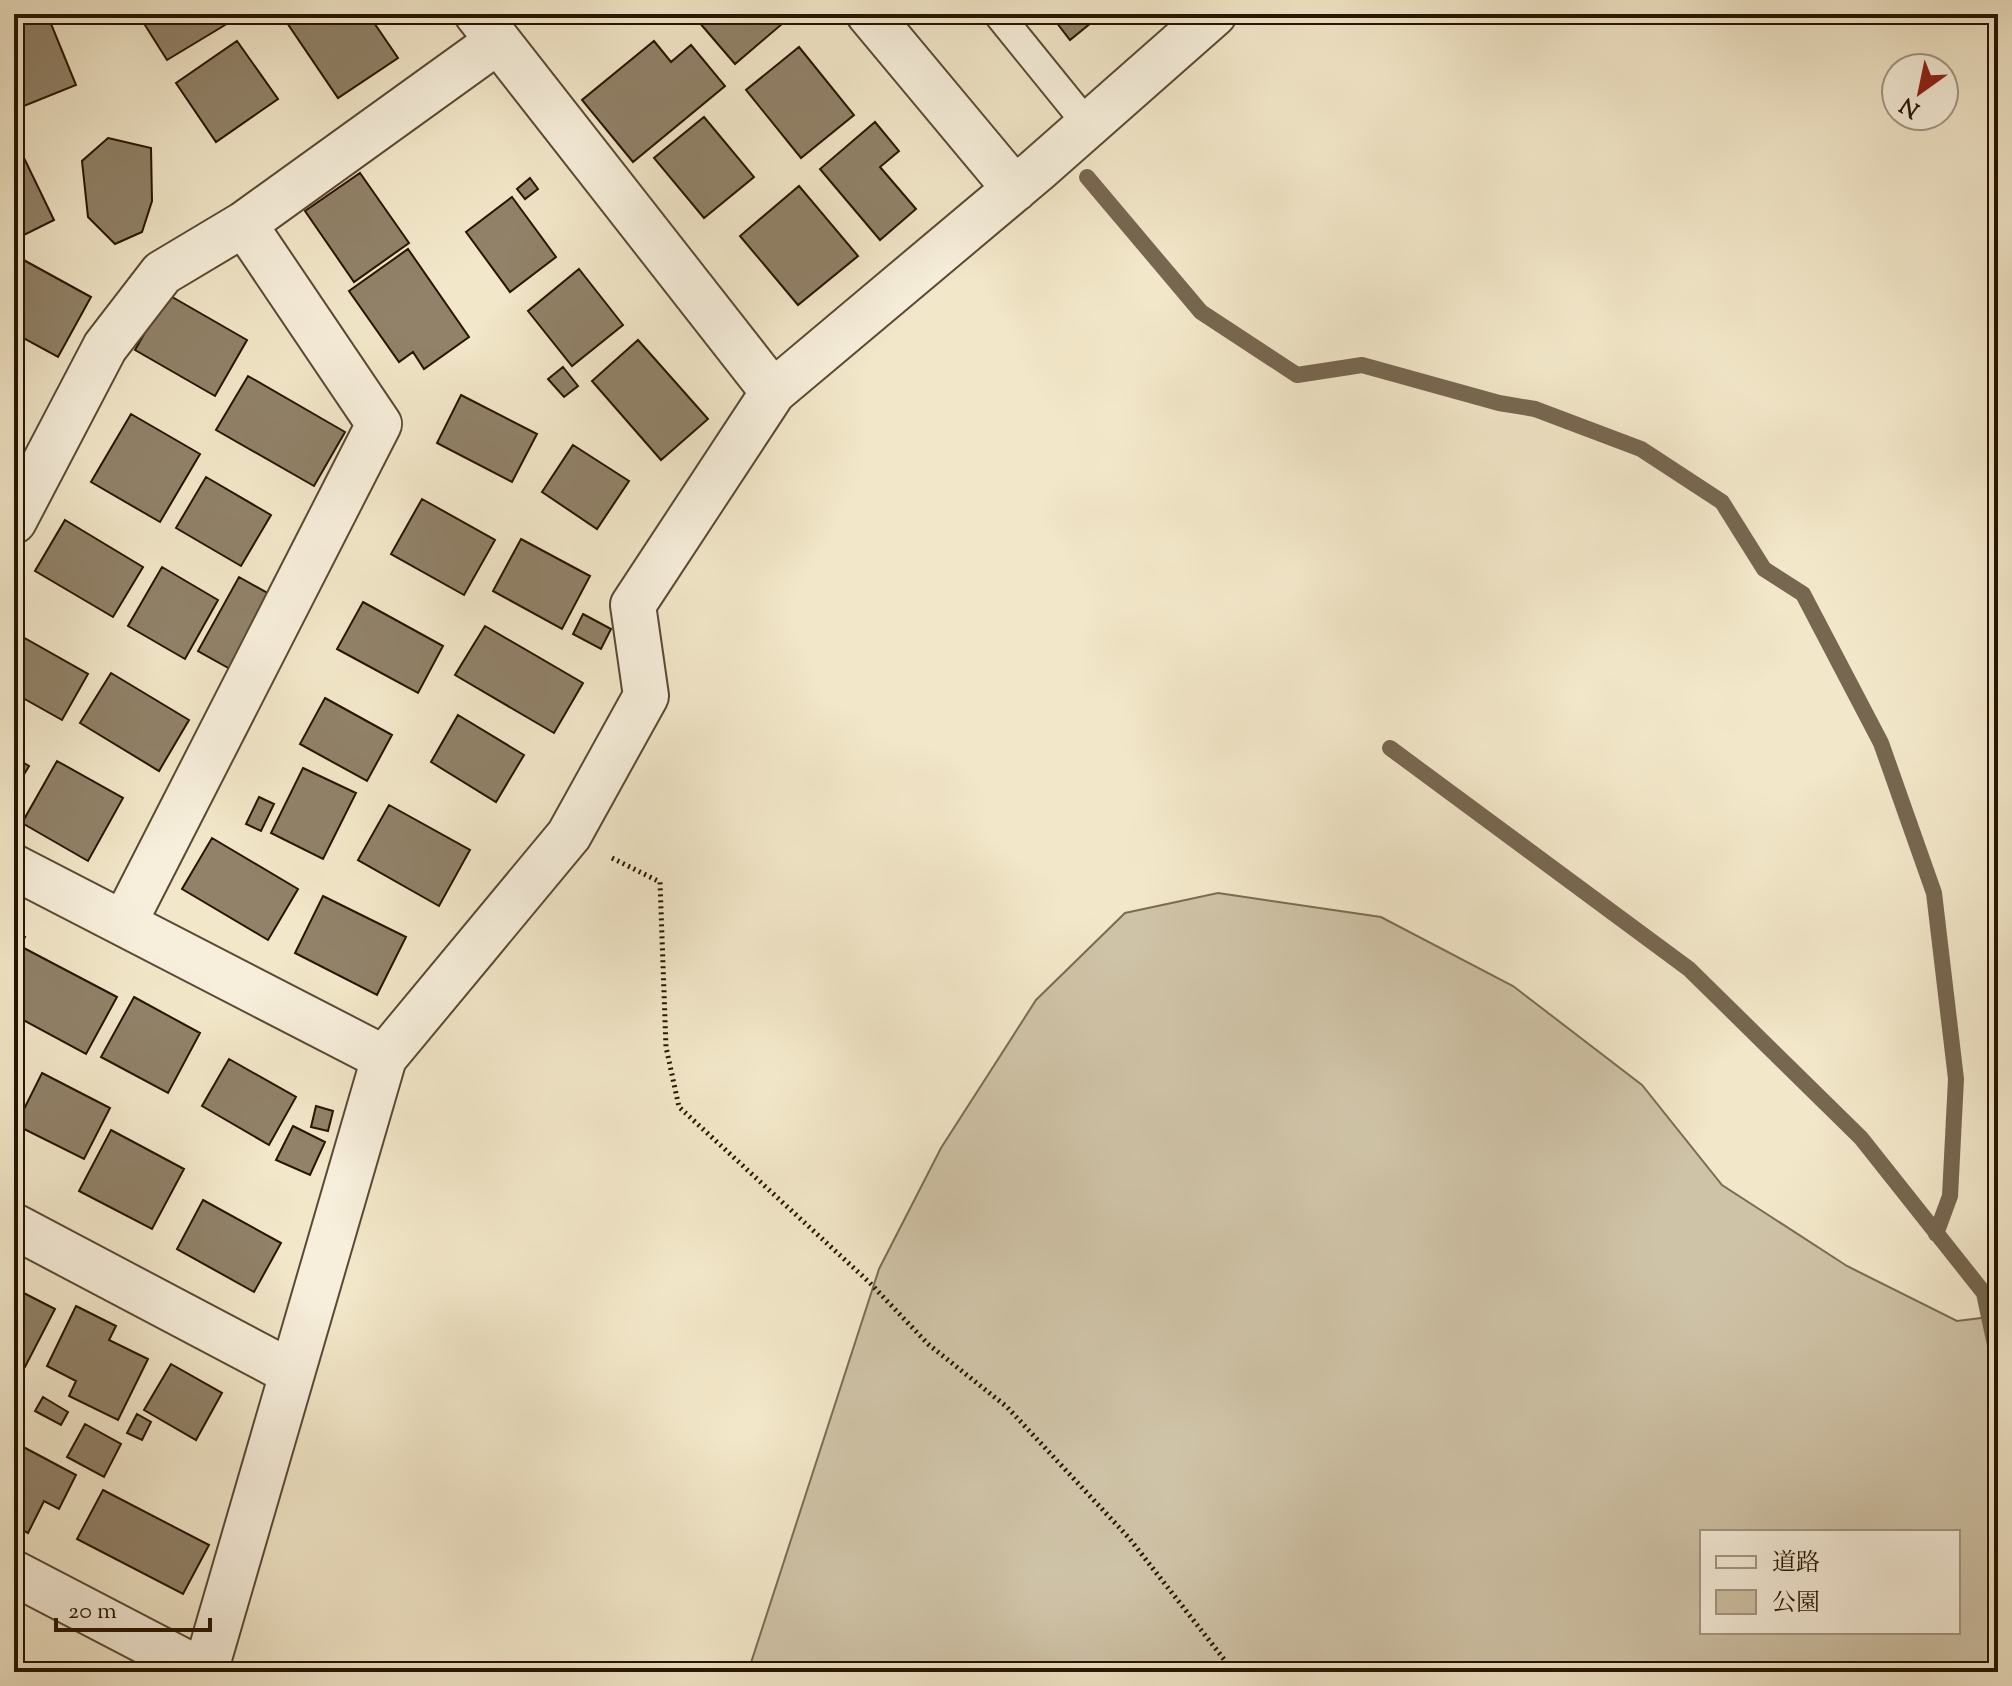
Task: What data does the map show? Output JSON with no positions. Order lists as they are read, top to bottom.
{
  "legend": ["道路", "公園"],
  "scale_bar": "20 m",
  "north": "bottom left"
}
